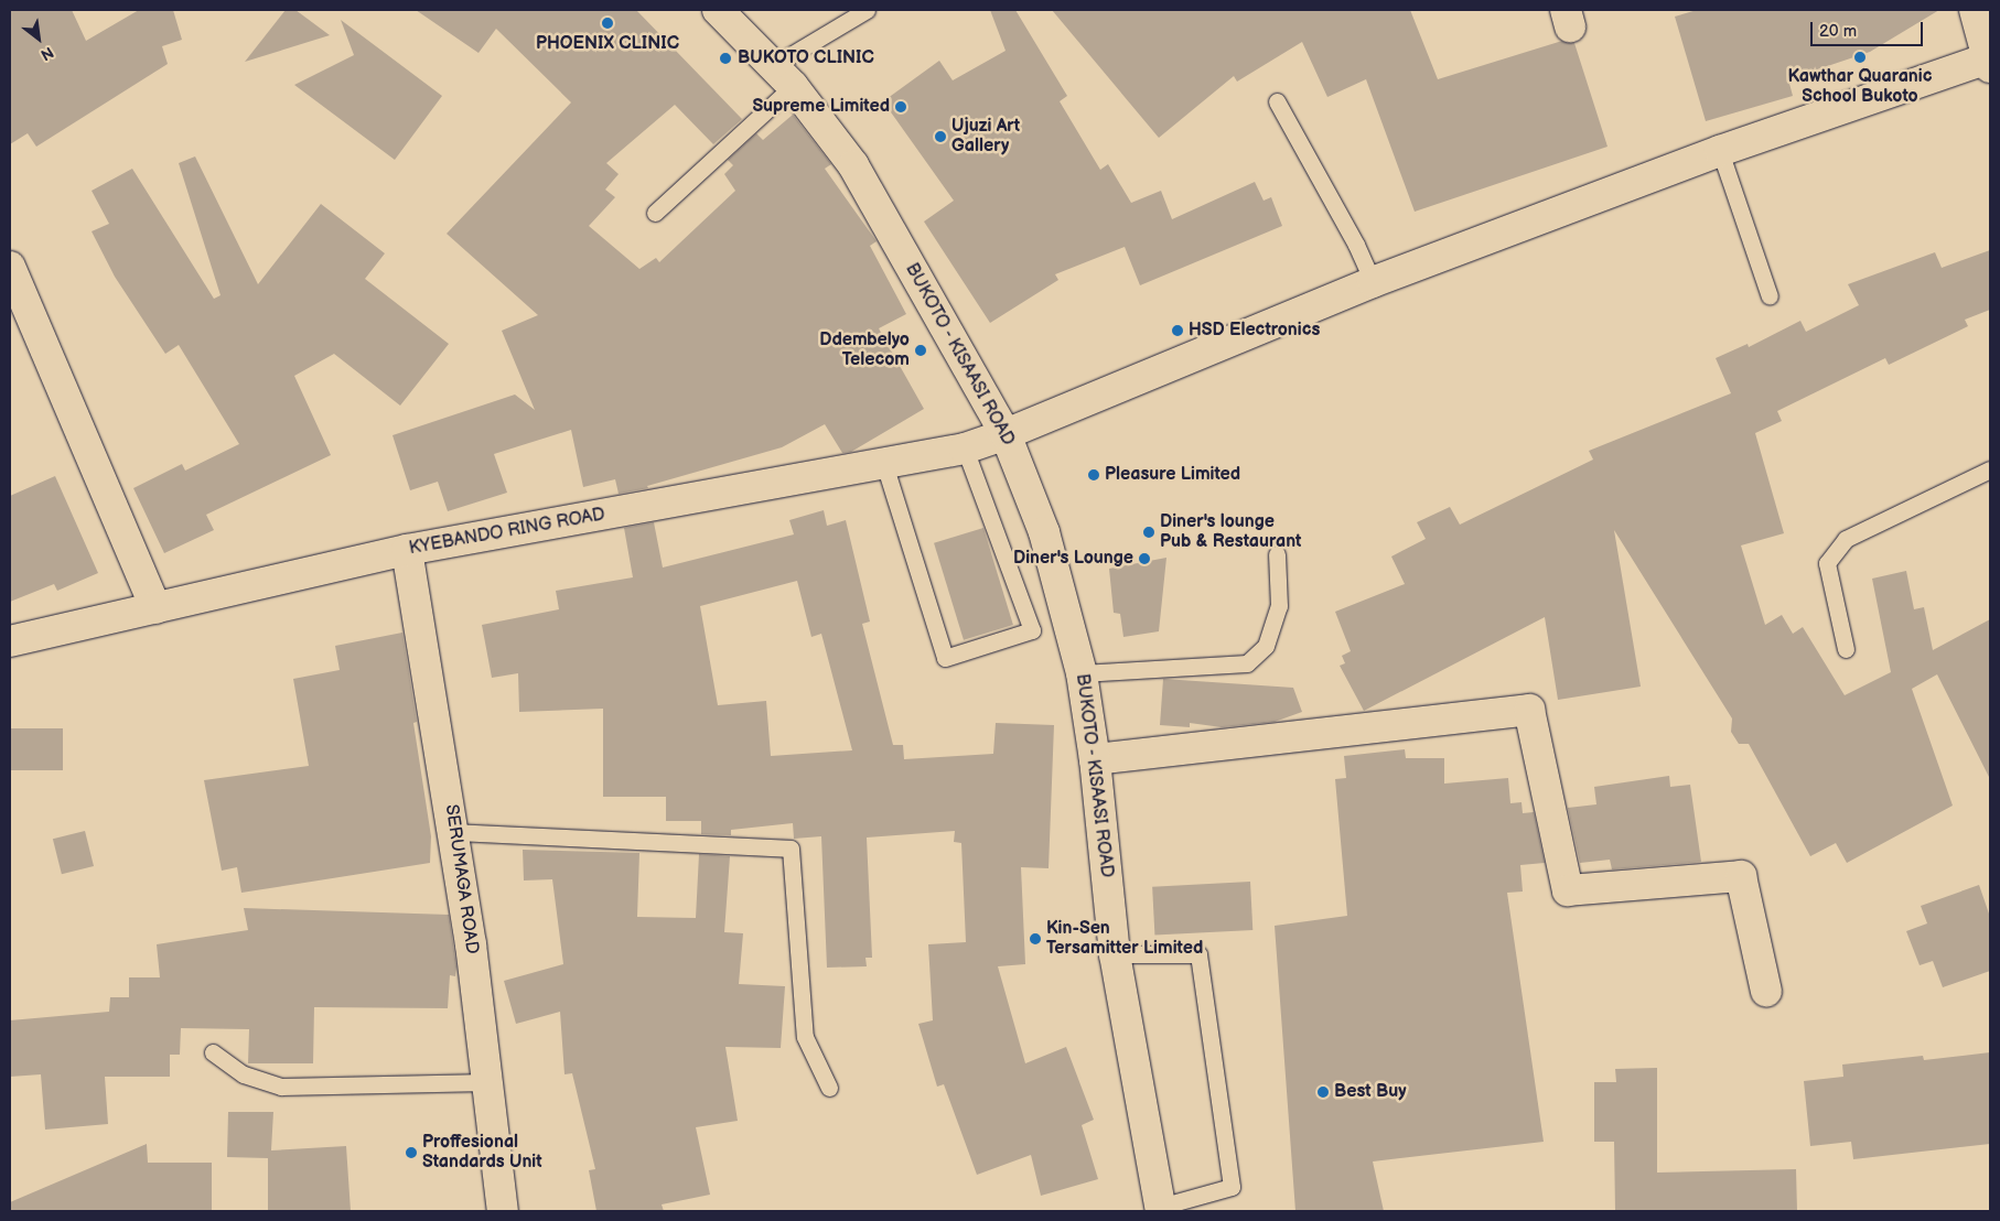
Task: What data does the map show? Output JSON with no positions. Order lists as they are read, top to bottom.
{
  "streets": {
    "street": ["BUKOTO - KISAASI ROAD", "KYEBANDO RING ROAD", "SERUMAGA ROAD"]
  },
  "crossings": [
    ["BUKOTO - KISAASI ROAD", "KYEBANDO RING ROAD"],
    ["KYEBANDO RING ROAD", "SERUMAGA ROAD"]
  ],
  "places": [
    "PHOENIX CLINIC",
    "Kawthar Quaranic School Bukoto",
    "BUKOTO CLINIC",
    "Supreme Limited",
    "Ujuzi Art Gallery",
    "HSD Electronics",
    "Ddembelyo Telecom",
    "Pleasure Limited",
    "Diner's lounge Pub & Restaurant",
    "Diner's Lounge",
    "Kin-Sen Tersamitter Limited",
    "Best Buy",
    "Proffesional Standards Unit"
  ],
  "scale_bar": "20 m",
  "north": "bottom right"
}
